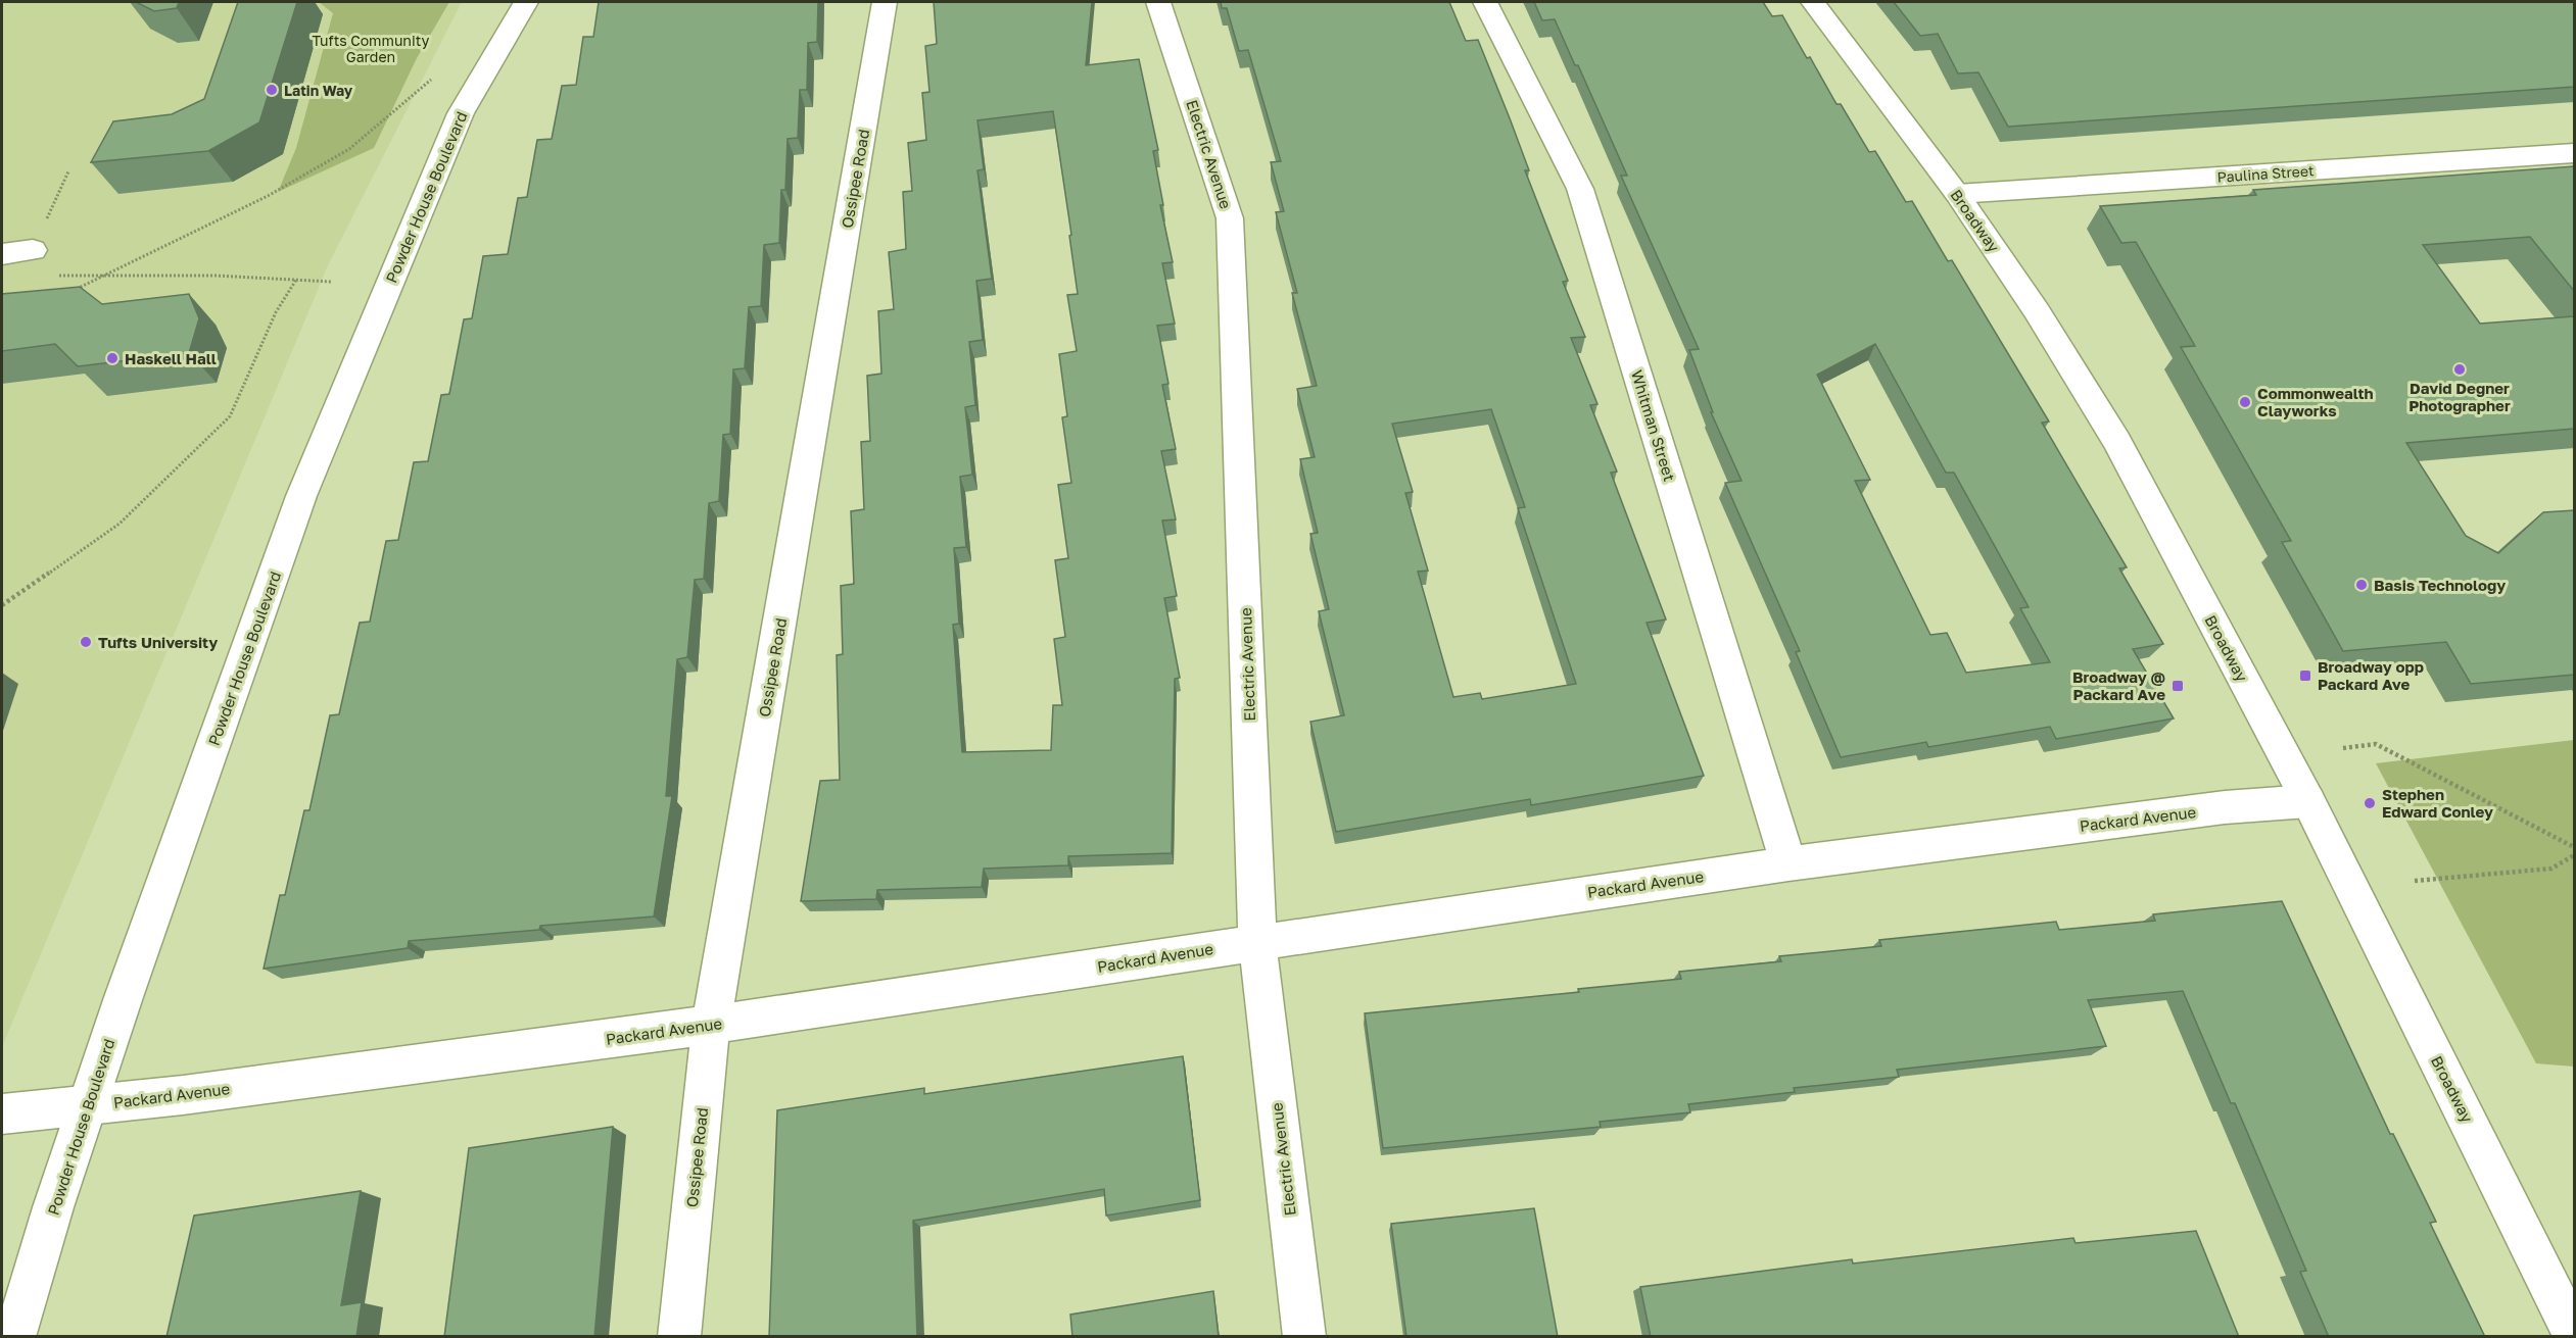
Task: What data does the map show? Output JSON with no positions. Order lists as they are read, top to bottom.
{
  "streets": {
    "street": [
      "Electric Avenue",
      "Paulina Street",
      "Ossipee Road",
      "Powder House Boulevard",
      "Broadway",
      "Whitman Street",
      "Packard Avenue"
    ]
  },
  "crossings": [
    ["Electric Avenue", "Packard Avenue"],
    ["Paulina Street", "Broadway"],
    ["Ossipee Road", "Packard Avenue"],
    ["Powder House Boulevard", "Packard Avenue"],
    ["Broadway", "Packard Avenue"],
    ["Whitman Street", "Packard Avenue"]
  ],
  "parks": ["Tufts Community Garden"],
  "places": {
    "other": [
      "Latin Way",
      "Haskell Hall",
      "David Degner Photographer",
      "Commonwealth Clayworks",
      "Basis Technology",
      "Tufts University",
      "Stephen Edward Conley"
    ],
    "transit": ["Broadway opp Packard Ave", "Broadway @ Packard Ave"]
  }
}
